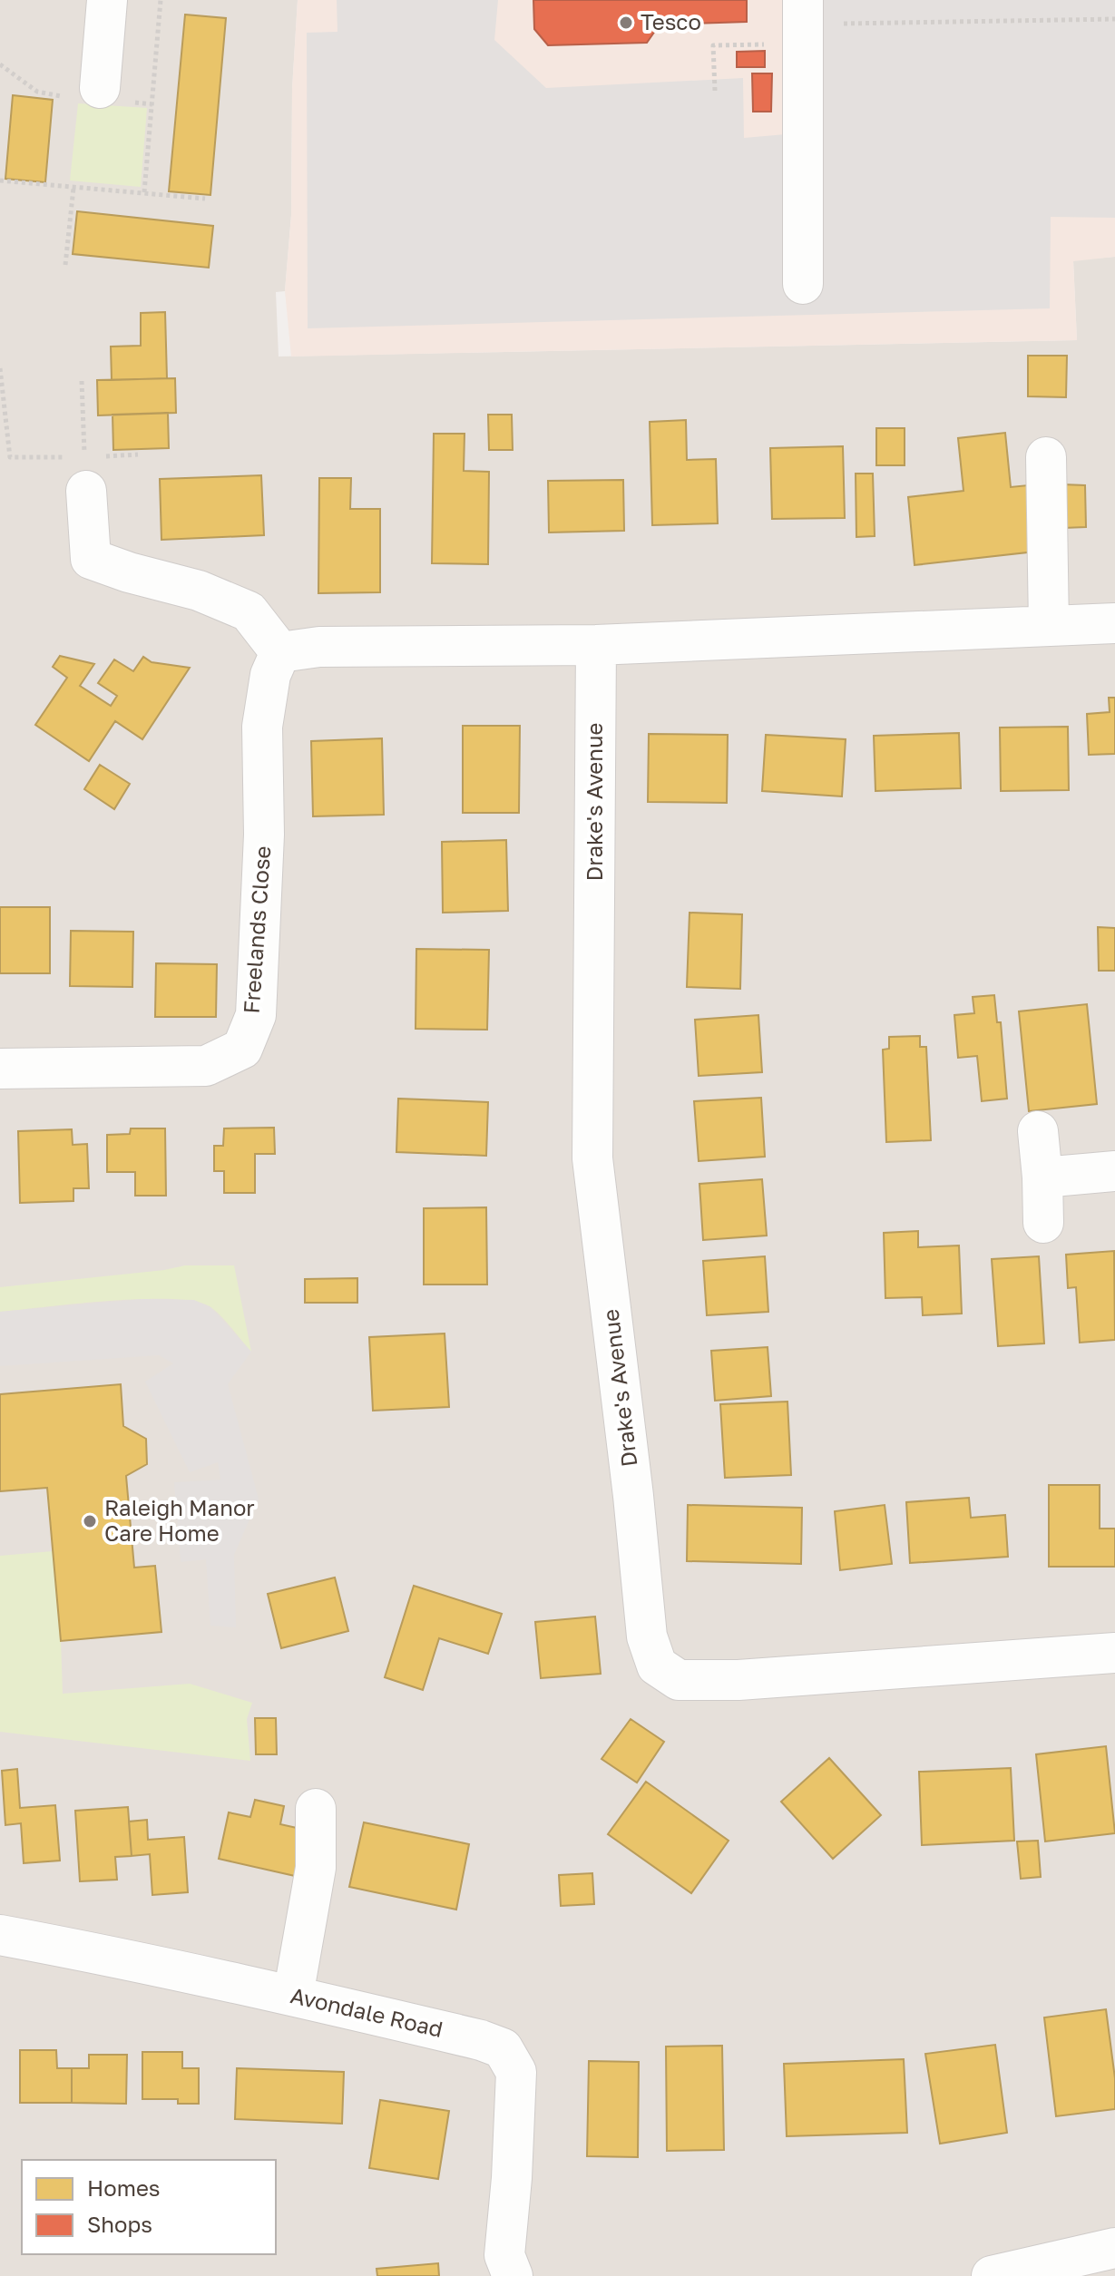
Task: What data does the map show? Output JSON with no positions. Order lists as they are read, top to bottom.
{
  "streets": {
    "street": ["Drake's Avenue", "Freelands Close", "Avondale Road"]
  },
  "places": ["Tesco", "Raleigh Manor Care Home"],
  "legend": ["Homes", "Shops"]
}
